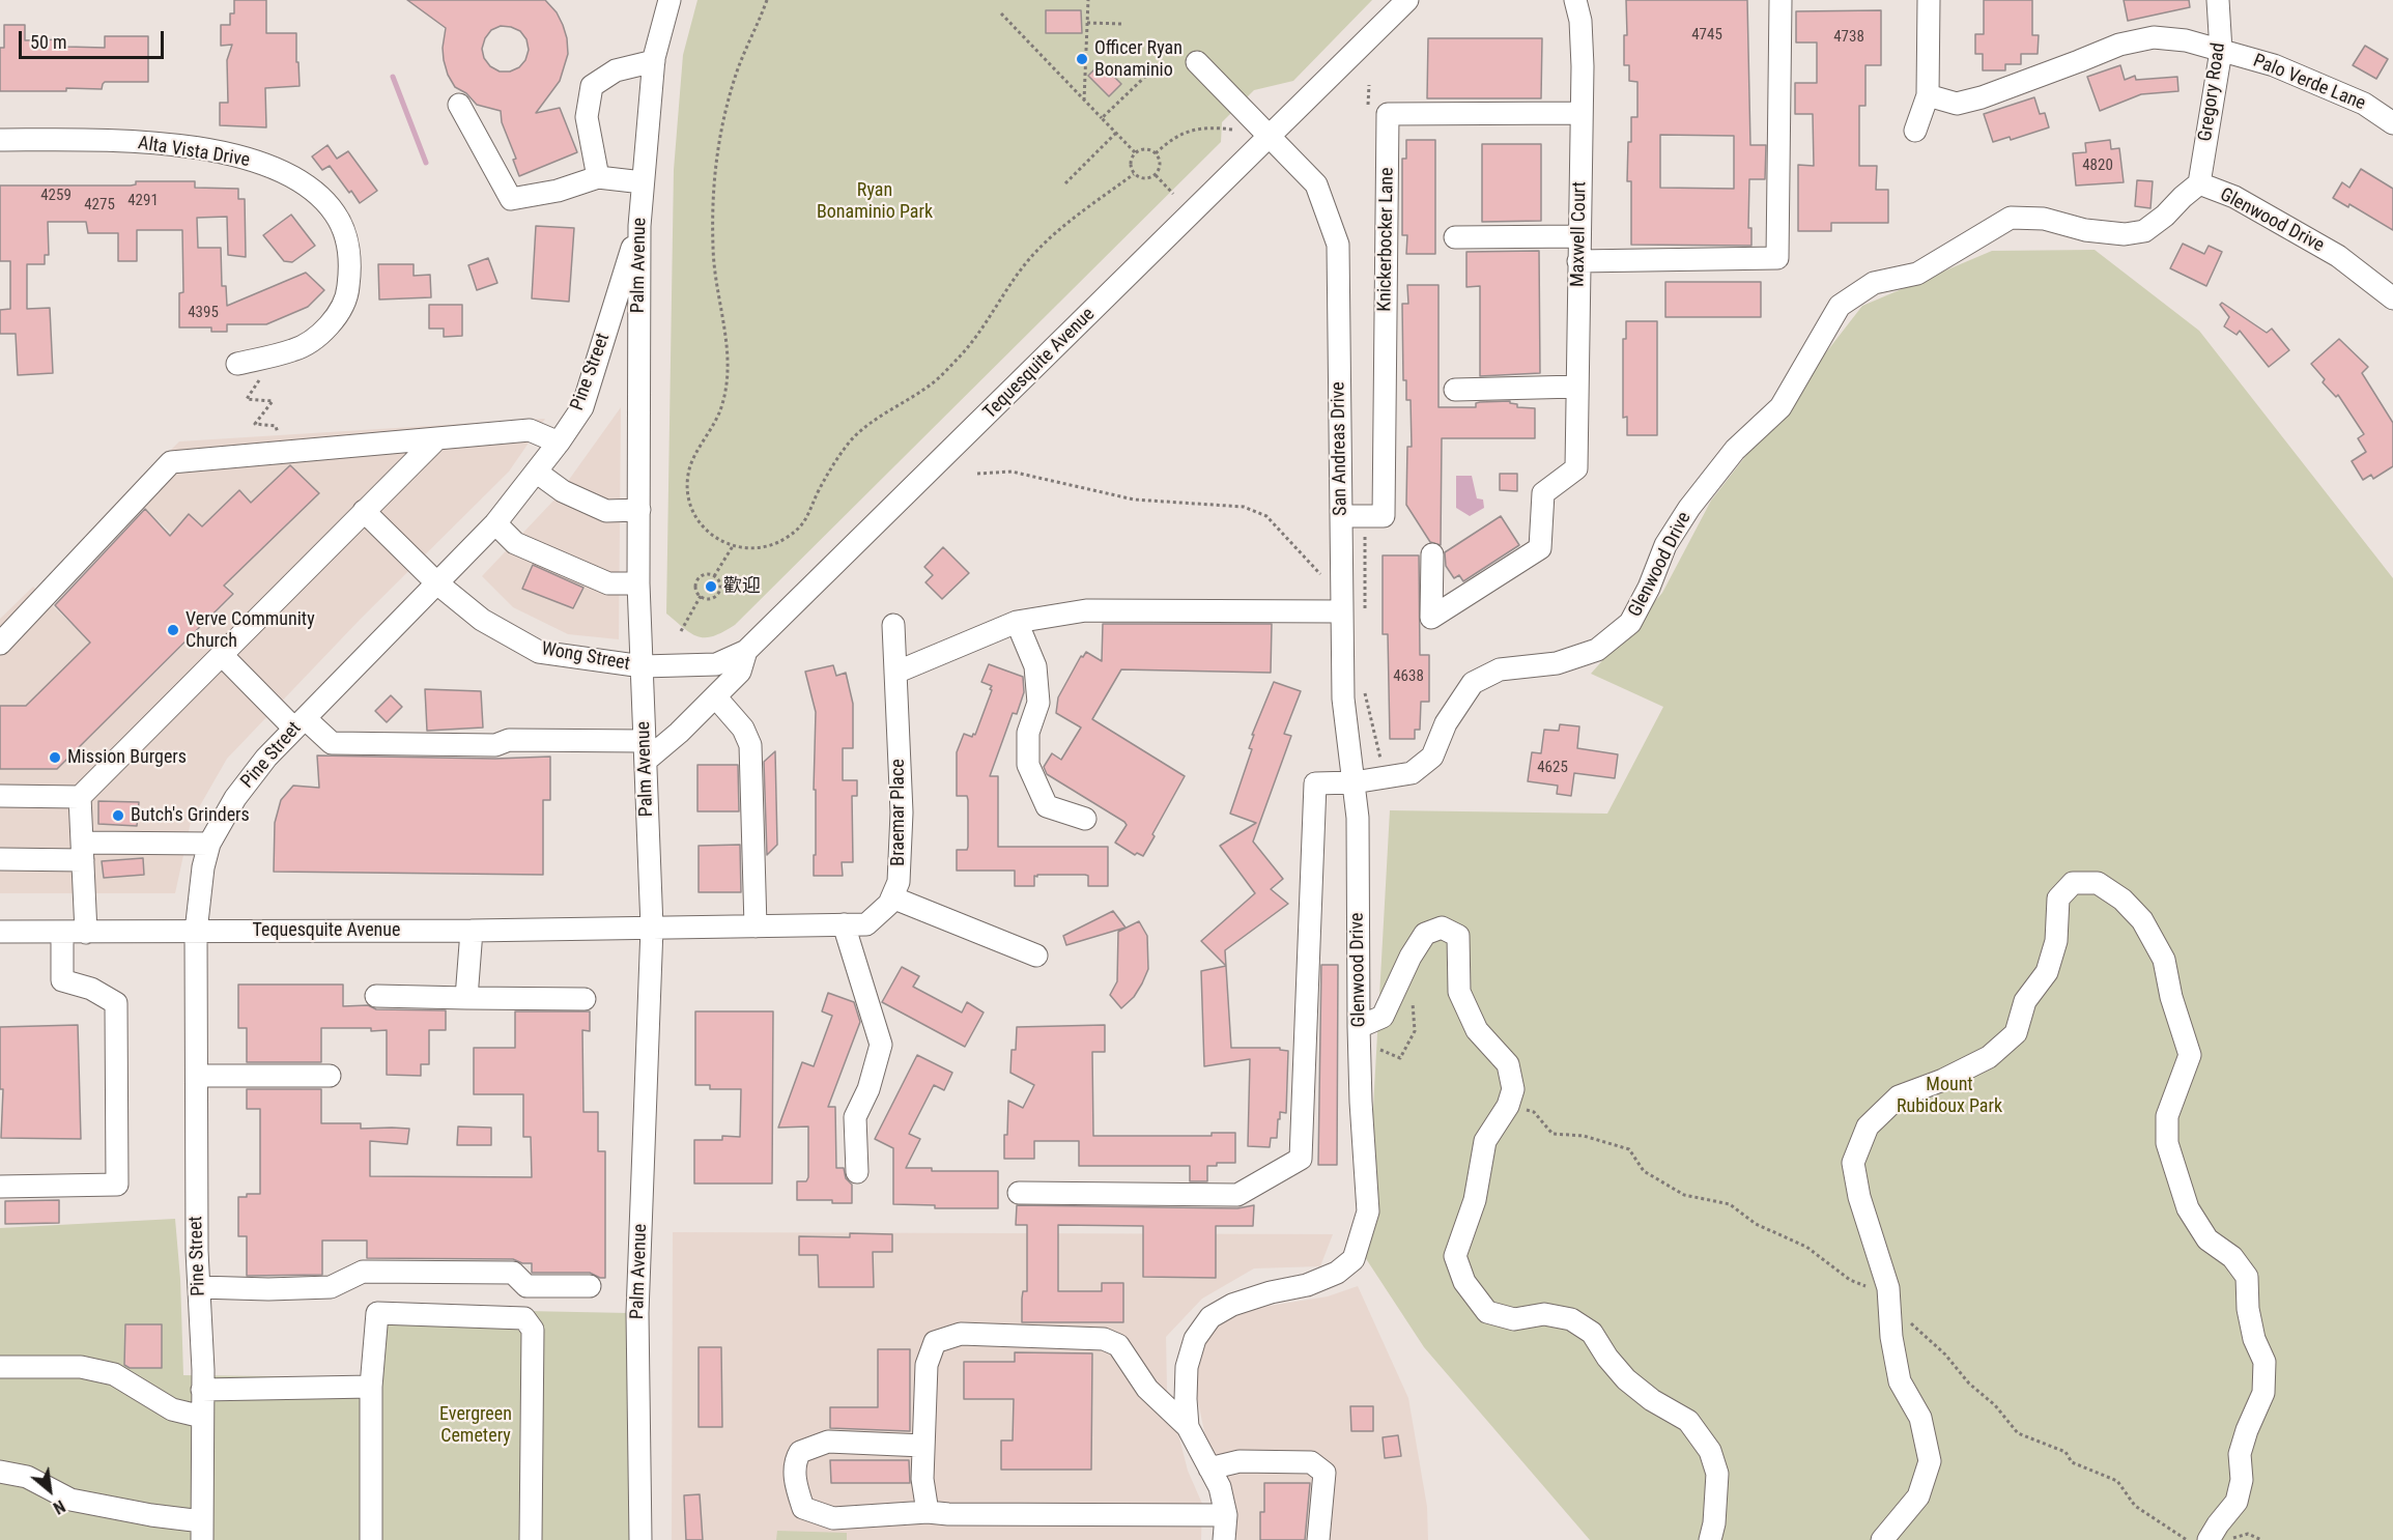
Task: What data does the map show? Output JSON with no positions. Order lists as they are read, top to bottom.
{
  "streets": {
    "street": [
      "Palo Verde Lane",
      "Gregory Road",
      "Alta Vista Drive",
      "Glenwood Drive",
      "Maxwell Court",
      "Knickerbocker Lane",
      "Palm Avenue",
      "Tequesquite Avenue",
      "Pine Street",
      "San Andreas Drive",
      "Wong Street",
      "Braemar Place"
    ]
  },
  "crossings": [
    ["Palo Verde Lane", "Gregory Road"],
    ["Gregory Road", "Glenwood Drive"],
    ["Glenwood Drive", "San Andreas Drive"],
    ["Maxwell Court", "Knickerbocker Lane"],
    ["Knickerbocker Lane", "San Andreas Drive"],
    ["Palm Avenue", "Tequesquite Avenue"],
    ["Palm Avenue", "Pine Street"],
    ["Palm Avenue", "Wong Street"],
    ["Tequesquite Avenue", "Pine Street"],
    ["Tequesquite Avenue", "San Andreas Drive"],
    ["Tequesquite Avenue", "Wong Street"],
    ["Pine Street", "Wong Street"]
  ],
  "parks": ["Ryan Bonaminio Park", "Mount Rubidoux Park", "Evergreen Cemetery"],
  "places": [
    "Officer Ryan Bonaminio",
    "歡迎",
    "Verve Community Church",
    "Mission Burgers",
    "Butch's Grinders"
  ],
  "house_numbers": [
    "4745",
    "4738",
    "4820",
    "4259",
    "4291",
    "4275",
    "4395",
    "4638",
    "4625"
  ],
  "scale_bar": "50 m",
  "north": "bottom right"
}
